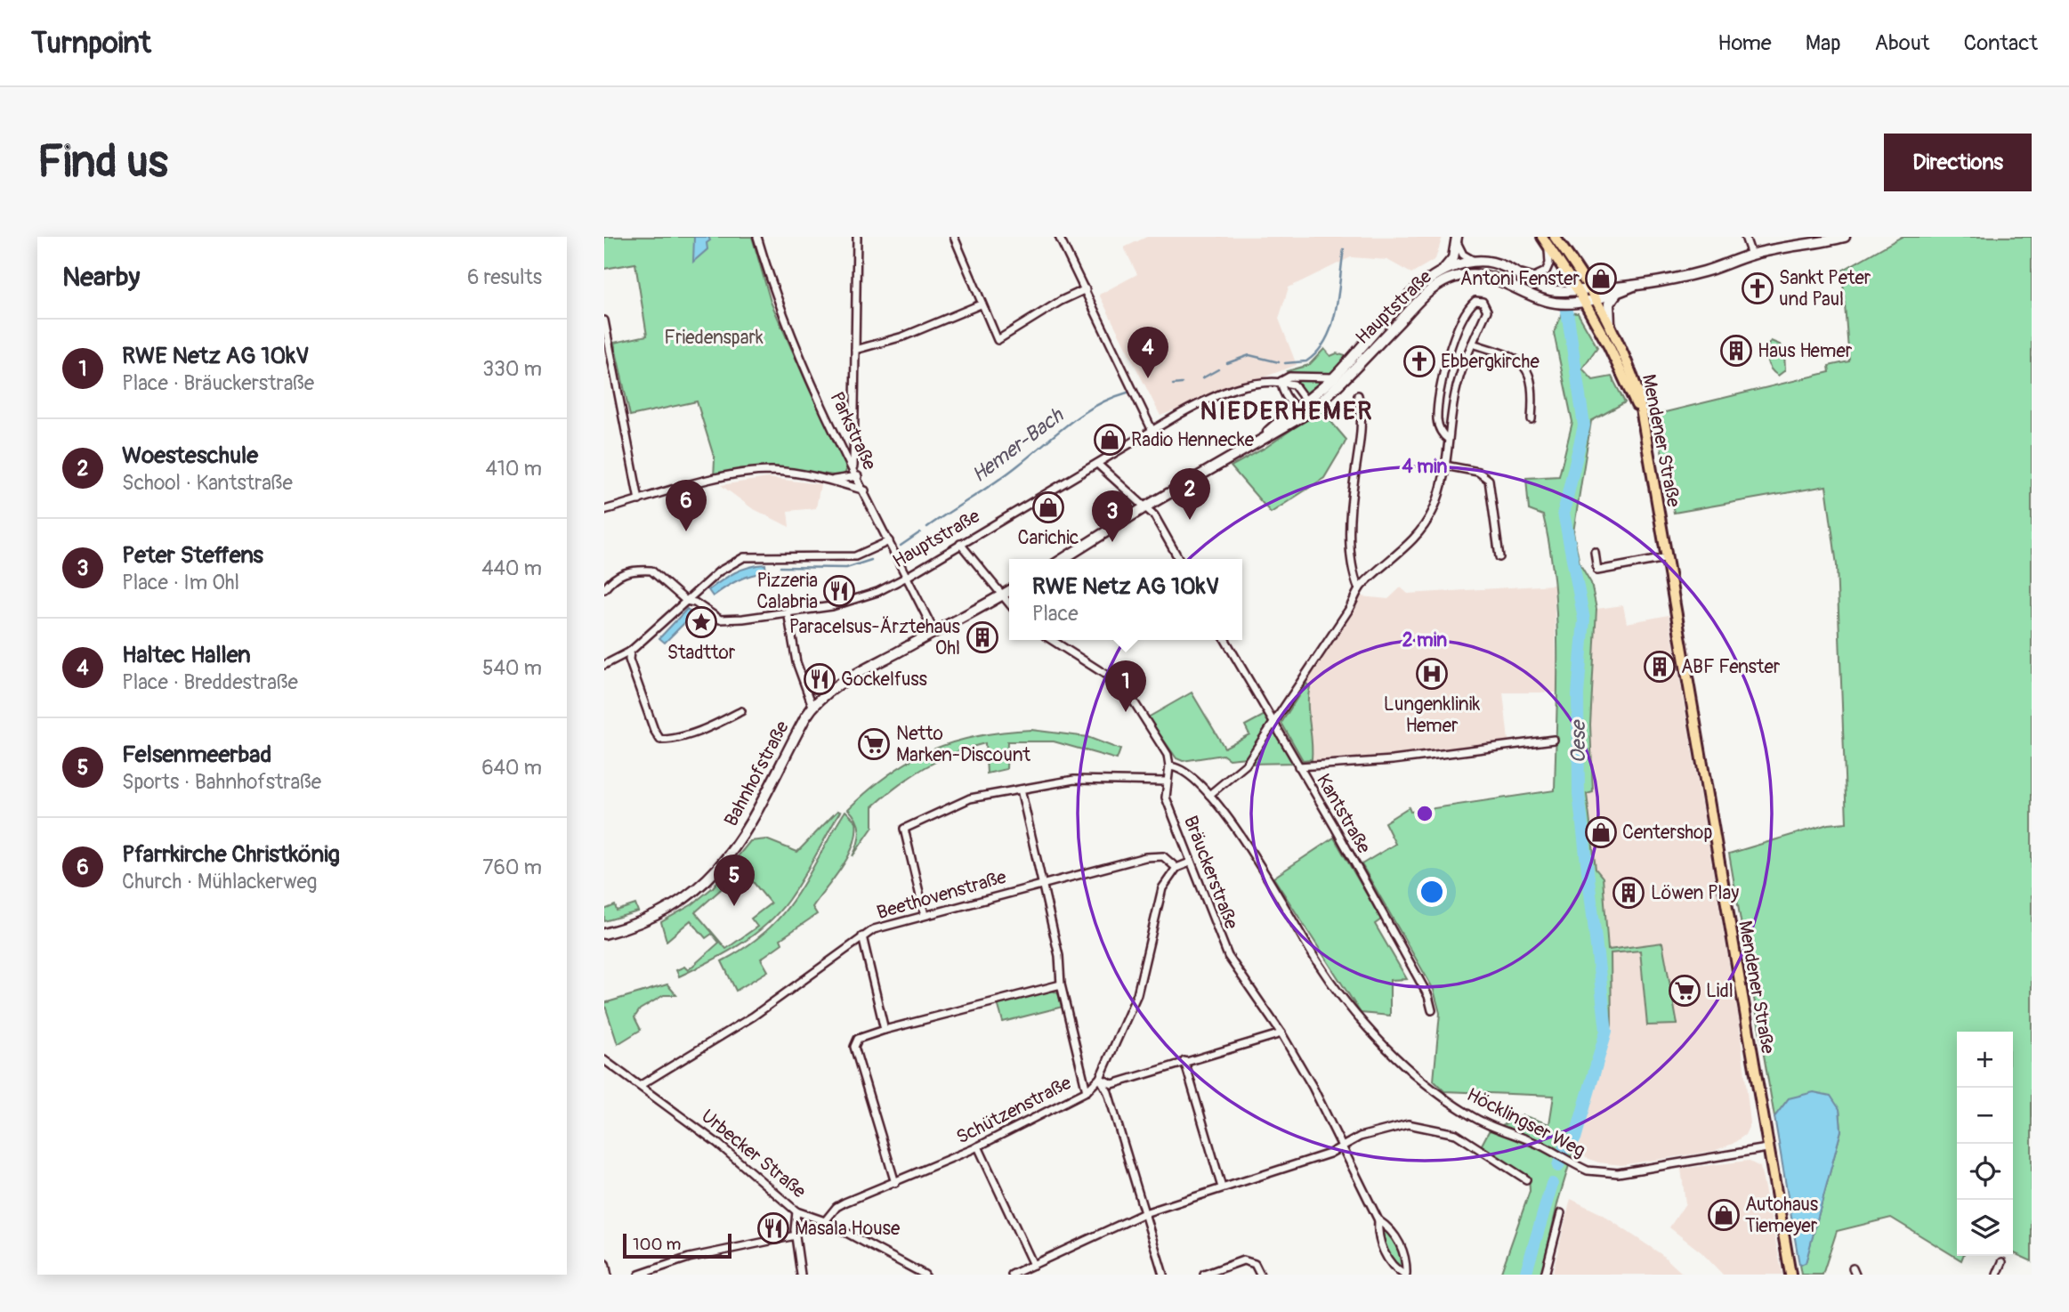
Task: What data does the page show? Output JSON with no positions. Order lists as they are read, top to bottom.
{
  "streets": {
    "main road": ["Hauptstraße", "Mendener Straße", "Bahnhofstraße"],
    "street": [
      "Parkstraße",
      "Kantstraße",
      "Bräuckerstraße",
      "Beethovenstraße",
      "Schützenstraße",
      "Höcklingser Weg",
      "Urbecker Straße"
    ]
  },
  "crossings": [
    ["Hauptstraße", "Parkstraße"],
    ["Hauptstraße", "Mendener Straße"],
    ["Mendener Straße", "Höcklingser Weg"],
    ["Bräuckerstraße", "Höcklingser Weg"],
    ["Beethovenstraße", "Schützenstraße"],
    ["Beethovenstraße", "Urbecker Straße"],
    ["Schützenstraße", "Urbecker Straße"]
  ],
  "districts": ["NIEDERHEMER"],
  "water": ["Hemer-Bach", "Oese"],
  "parks": ["Friedenspark"],
  "places": {
    "shop": [
      "Antoni Fenster",
      "Radio Hennecke",
      "Carichic",
      "Centershop",
      "Autohaus Tiemeyer"
    ],
    "church": ["Sankt Peter und Paul", "Ebbergkirche"],
    "building": [
      "Haus Hemer",
      "Paracelsus-Ärztehaus Ohl",
      "ABF Fenster",
      "Löwen Play"
    ],
    "restaurant": ["Pizzeria Calabria", "Gockelfuss", "Masala House"],
    "place": ["Stadttor"],
    "hospital": ["Lungenklinik Hemer"],
    "supermarket": ["Netto Marken-Discount", "Lidl"]
  },
  "scale_bar": "100 m",
  "page": {
    "header": "Turnpoint",
    "nav": [
      "Home",
      "Map",
      "About",
      "Contact"
    ],
    "buttons": "Directions",
    "title": "Find us",
    "heading": ["Nearby", "6 results"],
    "list": [
      {
        "mark": "1",
        "name": "RWE Netz AG 10kV",
        "note": "Place · Bräuckerstraße",
        "value": "330 m"
      },
      {
        "mark": "2",
        "name": "Woesteschule",
        "note": "School · Kantstraße",
        "value": "410 m"
      },
      {
        "mark": "3",
        "name": "Peter Steffens",
        "note": "Place · Im Ohl",
        "value": "440 m"
      },
      {
        "mark": "4",
        "name": "Haltec Hallen",
        "note": "Place · Breddestraße",
        "value": "540 m"
      },
      {
        "mark": "5",
        "name": "Felsenmeerbad",
        "note": "Sports · Bahnhofstraße",
        "value": "640 m"
      },
      {
        "mark": "6",
        "name": "Pfarrkirche Christkönig",
        "note": "Church · Mühlackerweg",
        "value": "760 m"
      }
    ],
    "pins": [
      "4",
      "2",
      "6",
      "3",
      "1",
      "5"
    ],
    "popup": ["RWE Netz AG 10kV", "Place"],
    "map_buttons": ["+", "−"],
    "scale": "100 m"
  },
  "rings": ["4 min", "2 min"]
}
